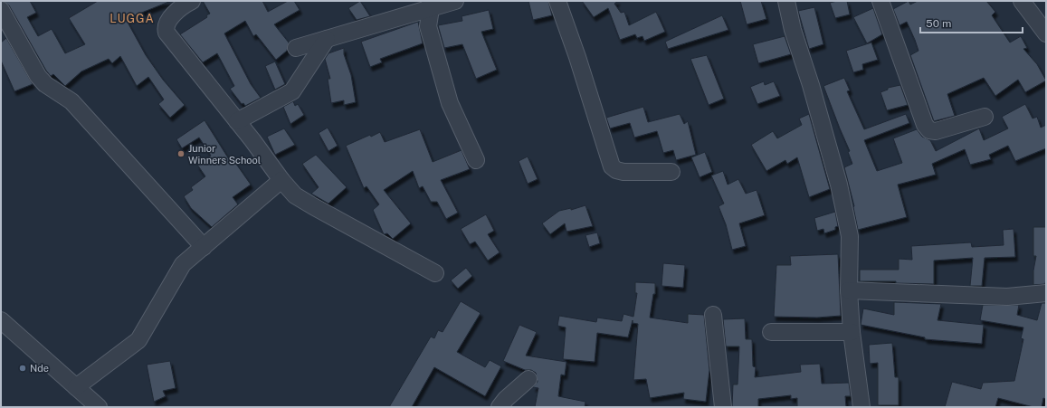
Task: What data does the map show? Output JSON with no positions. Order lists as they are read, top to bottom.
{
  "districts": ["LUGGA"],
  "places": ["Junior Winners School", "Nde"],
  "scale_bar": "50 m"
}
